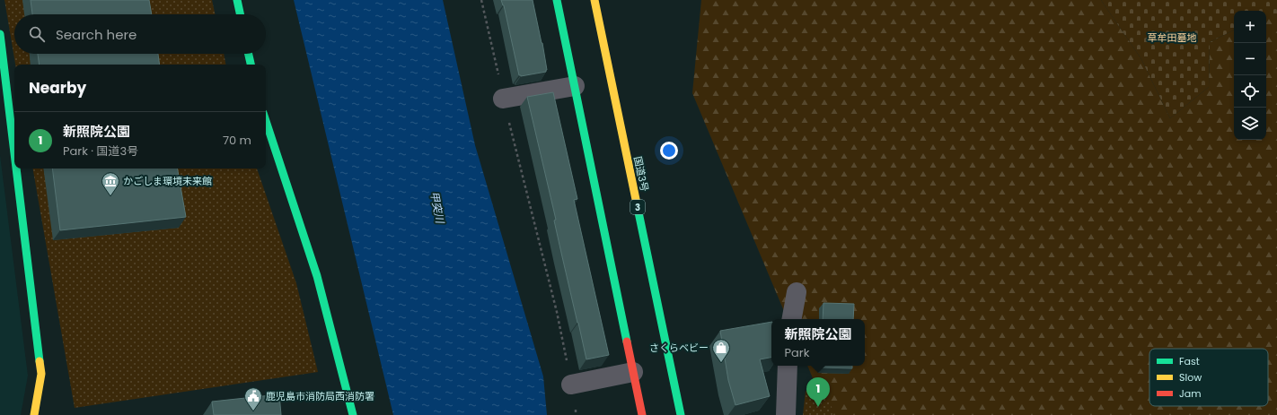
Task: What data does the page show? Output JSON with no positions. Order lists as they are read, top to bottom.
{
  "streets": {
    "main road": ["国道3号", "3"]
  },
  "water": ["甲突川"],
  "parks": ["草牟田墓地"],
  "places": {
    "museum": ["かごしま環境未来館"],
    "shop": ["さくらベビー"],
    "public building": ["鹿児島市消防局西消防署"]
  },
  "legend": ["Fast", "Slow", "Jam"],
  "page": {
    "map_buttons": ["+", "−"],
    "search": "Search here",
    "heading": "Nearby",
    "list": [
      {
        "mark": "1",
        "name": "新照院公園",
        "note": "Park · 国道3号",
        "value": "70 m"
      }
    ],
    "popup": ["新照院公園", "Park"],
    "pins": "1"
  }
}
